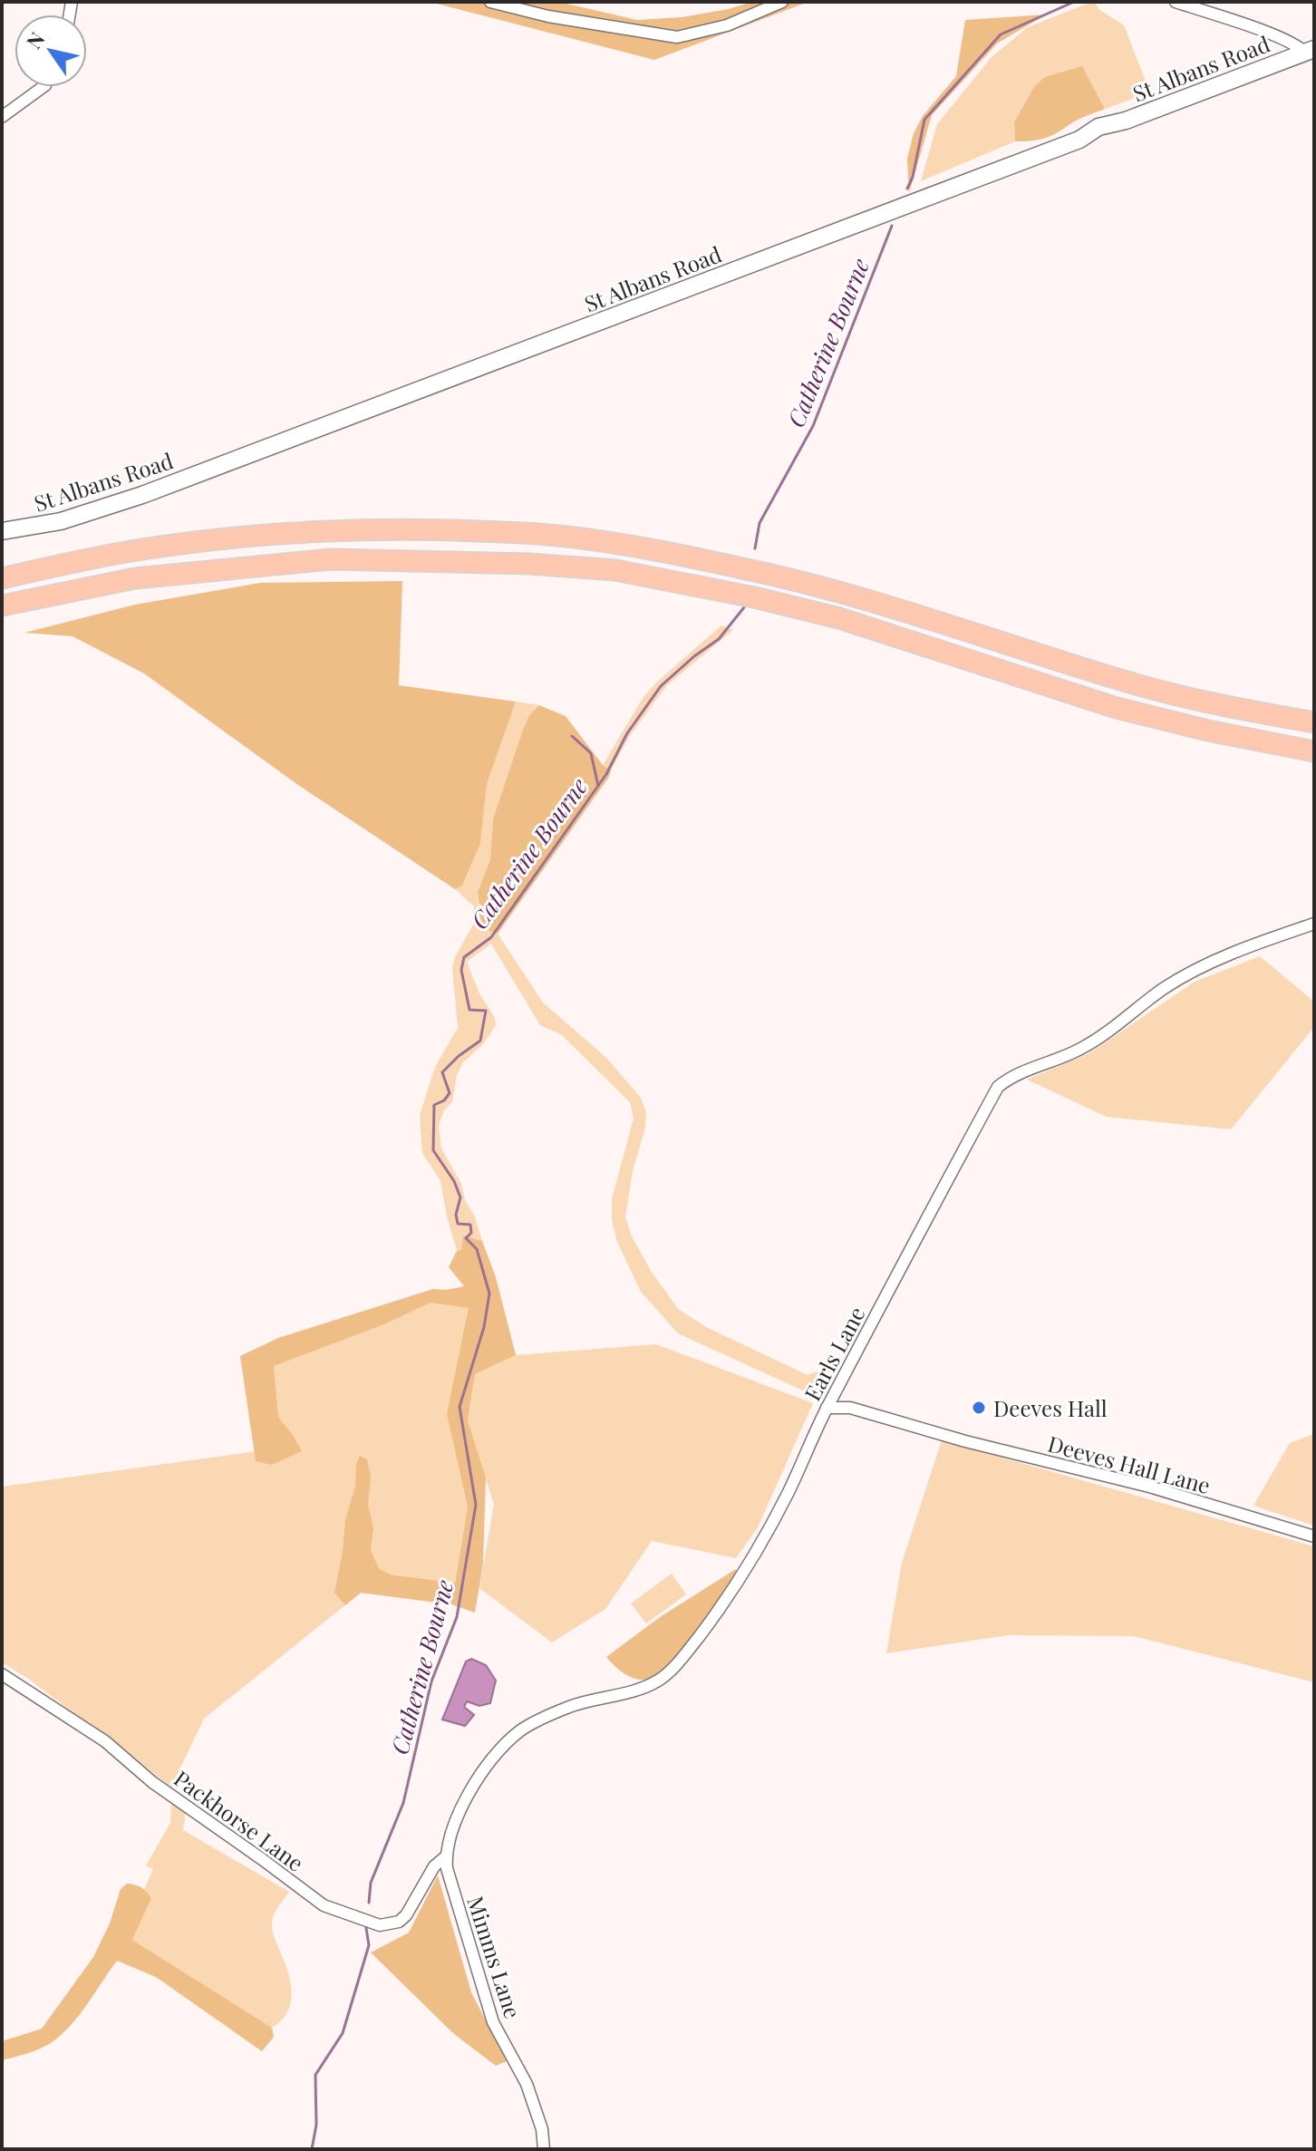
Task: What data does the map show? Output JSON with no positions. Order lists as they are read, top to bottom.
{
  "streets": {
    "main road": ["St Albans Road"],
    "street": [
      "Earls Lane",
      "Deeves Hall Lane",
      "Packhorse Lane",
      "Mimms Lane"
    ]
  },
  "crossings": [
    ["Earls Lane", "Deeves Hall Lane"],
    ["Earls Lane", "Packhorse Lane"],
    ["Earls Lane", "Mimms Lane"],
    ["Packhorse Lane", "Mimms Lane"]
  ],
  "water": ["Catherine Bourne"],
  "places": ["Deeves Hall"],
  "north": "top left"
}
